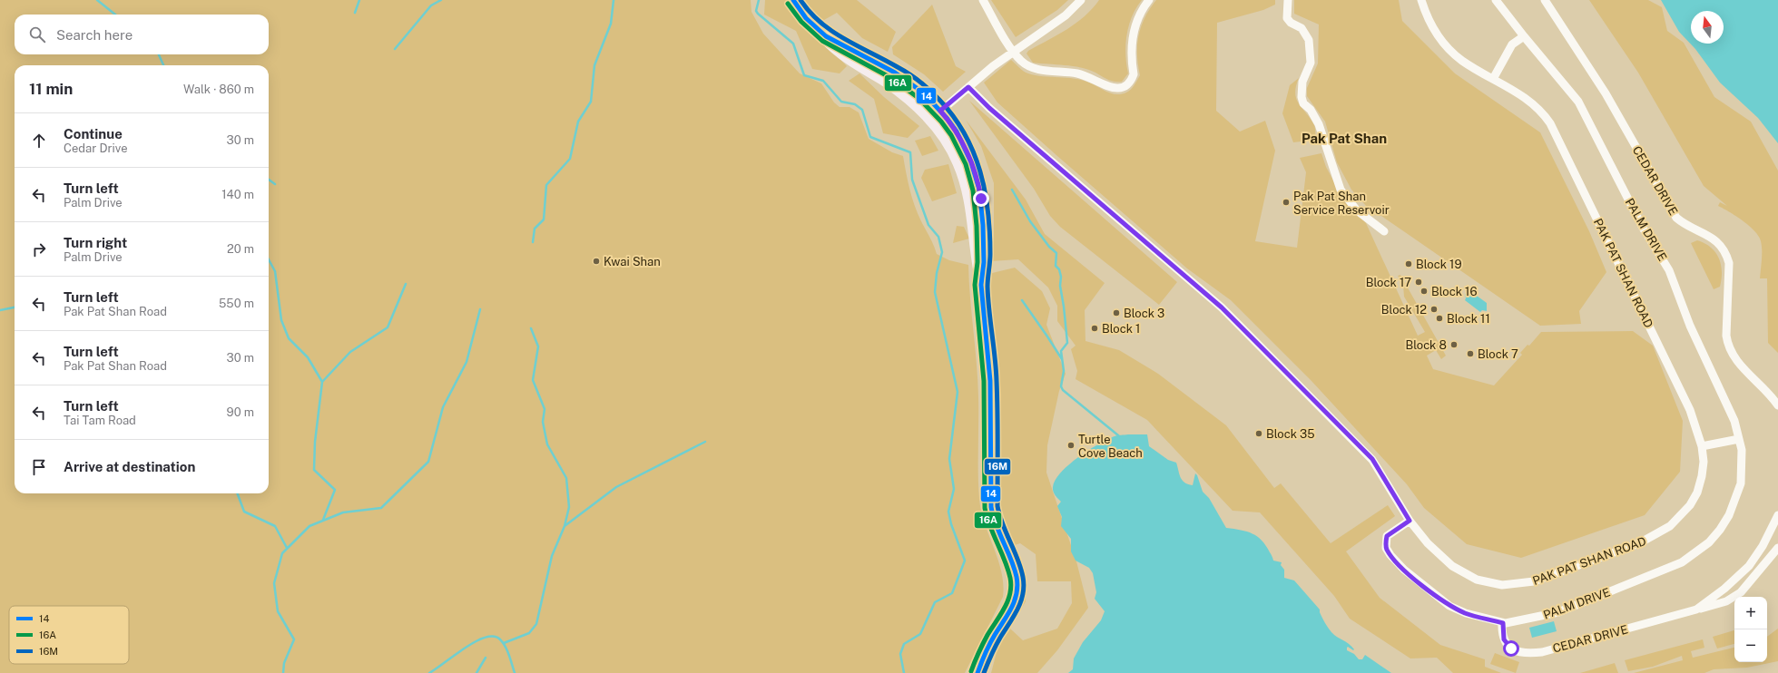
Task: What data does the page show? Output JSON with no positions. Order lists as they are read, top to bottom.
{
  "streets": {
    "street": ["CEDAR DRIVE", "PALM DRIVE", "PAK PAT SHAN ROAD"]
  },
  "crossings": [
    ["CEDAR DRIVE", "PALM DRIVE"],
    ["PALM DRIVE", "PAK PAT SHAN ROAD"]
  ],
  "districts": ["Pak Pat Shan"],
  "places": [
    "Pak Pat Shan Service Reservoir",
    "Kwai Shan",
    "Block 19",
    "Block 17",
    "Block 16",
    "Block 12",
    "Block 3",
    "Block 11",
    "Block 1",
    "Block 8",
    "Block 7",
    "Block 35",
    "Turtle Cove Beach"
  ],
  "lines": ["transit line 14", "transit line 16M", "transit line 16A"],
  "legend": ["14", "16A", "16M"],
  "north": "top",
  "page": {
    "search": "Search here",
    "heading": ["11 min", "Walk · 860 m"],
    "list": [
      ["Continue", "Cedar Drive", "30 m"],
      ["Turn left", "Palm Drive", "140 m"],
      ["Turn right", "Palm Drive", "20 m"],
      ["Turn left", "Pak Pat Shan Road", "550 m"],
      ["Turn left", "Pak Pat Shan Road", "30 m"],
      ["Turn left", "Tai Tam Road", "90 m"],
      "Arrive at destination"
    ],
    "map_buttons": ["+", "−"]
  }
}
